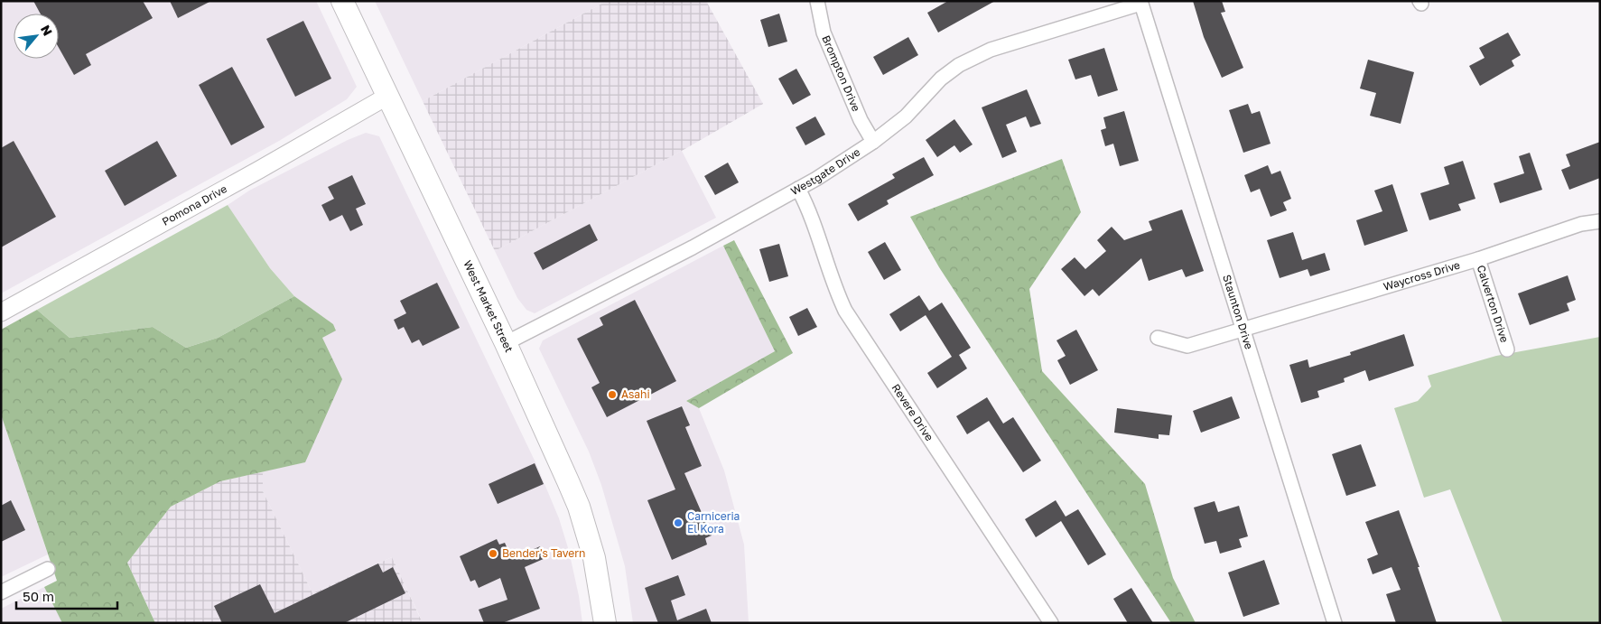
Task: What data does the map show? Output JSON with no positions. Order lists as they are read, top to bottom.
{
  "streets": {
    "main road": ["West Market Street"],
    "street": [
      "Brompton Drive",
      "Westgate Drive",
      "Pomona Drive",
      "Waycross Drive",
      "Calverton Drive",
      "Staunton Drive",
      "Revere Drive"
    ]
  },
  "crossings": [
    ["Brompton Drive", "Westgate Drive"],
    ["Westgate Drive", "West Market Street"],
    ["Westgate Drive", "Staunton Drive"],
    ["Westgate Drive", "Revere Drive"],
    ["Pomona Drive", "West Market Street"],
    ["Waycross Drive", "Calverton Drive"],
    ["Waycross Drive", "Staunton Drive"]
  ],
  "places": ["Asahi", "Carniceria El Kora", "Bender's Tavern"],
  "scale_bar": "50 m",
  "north": "top right"
}
